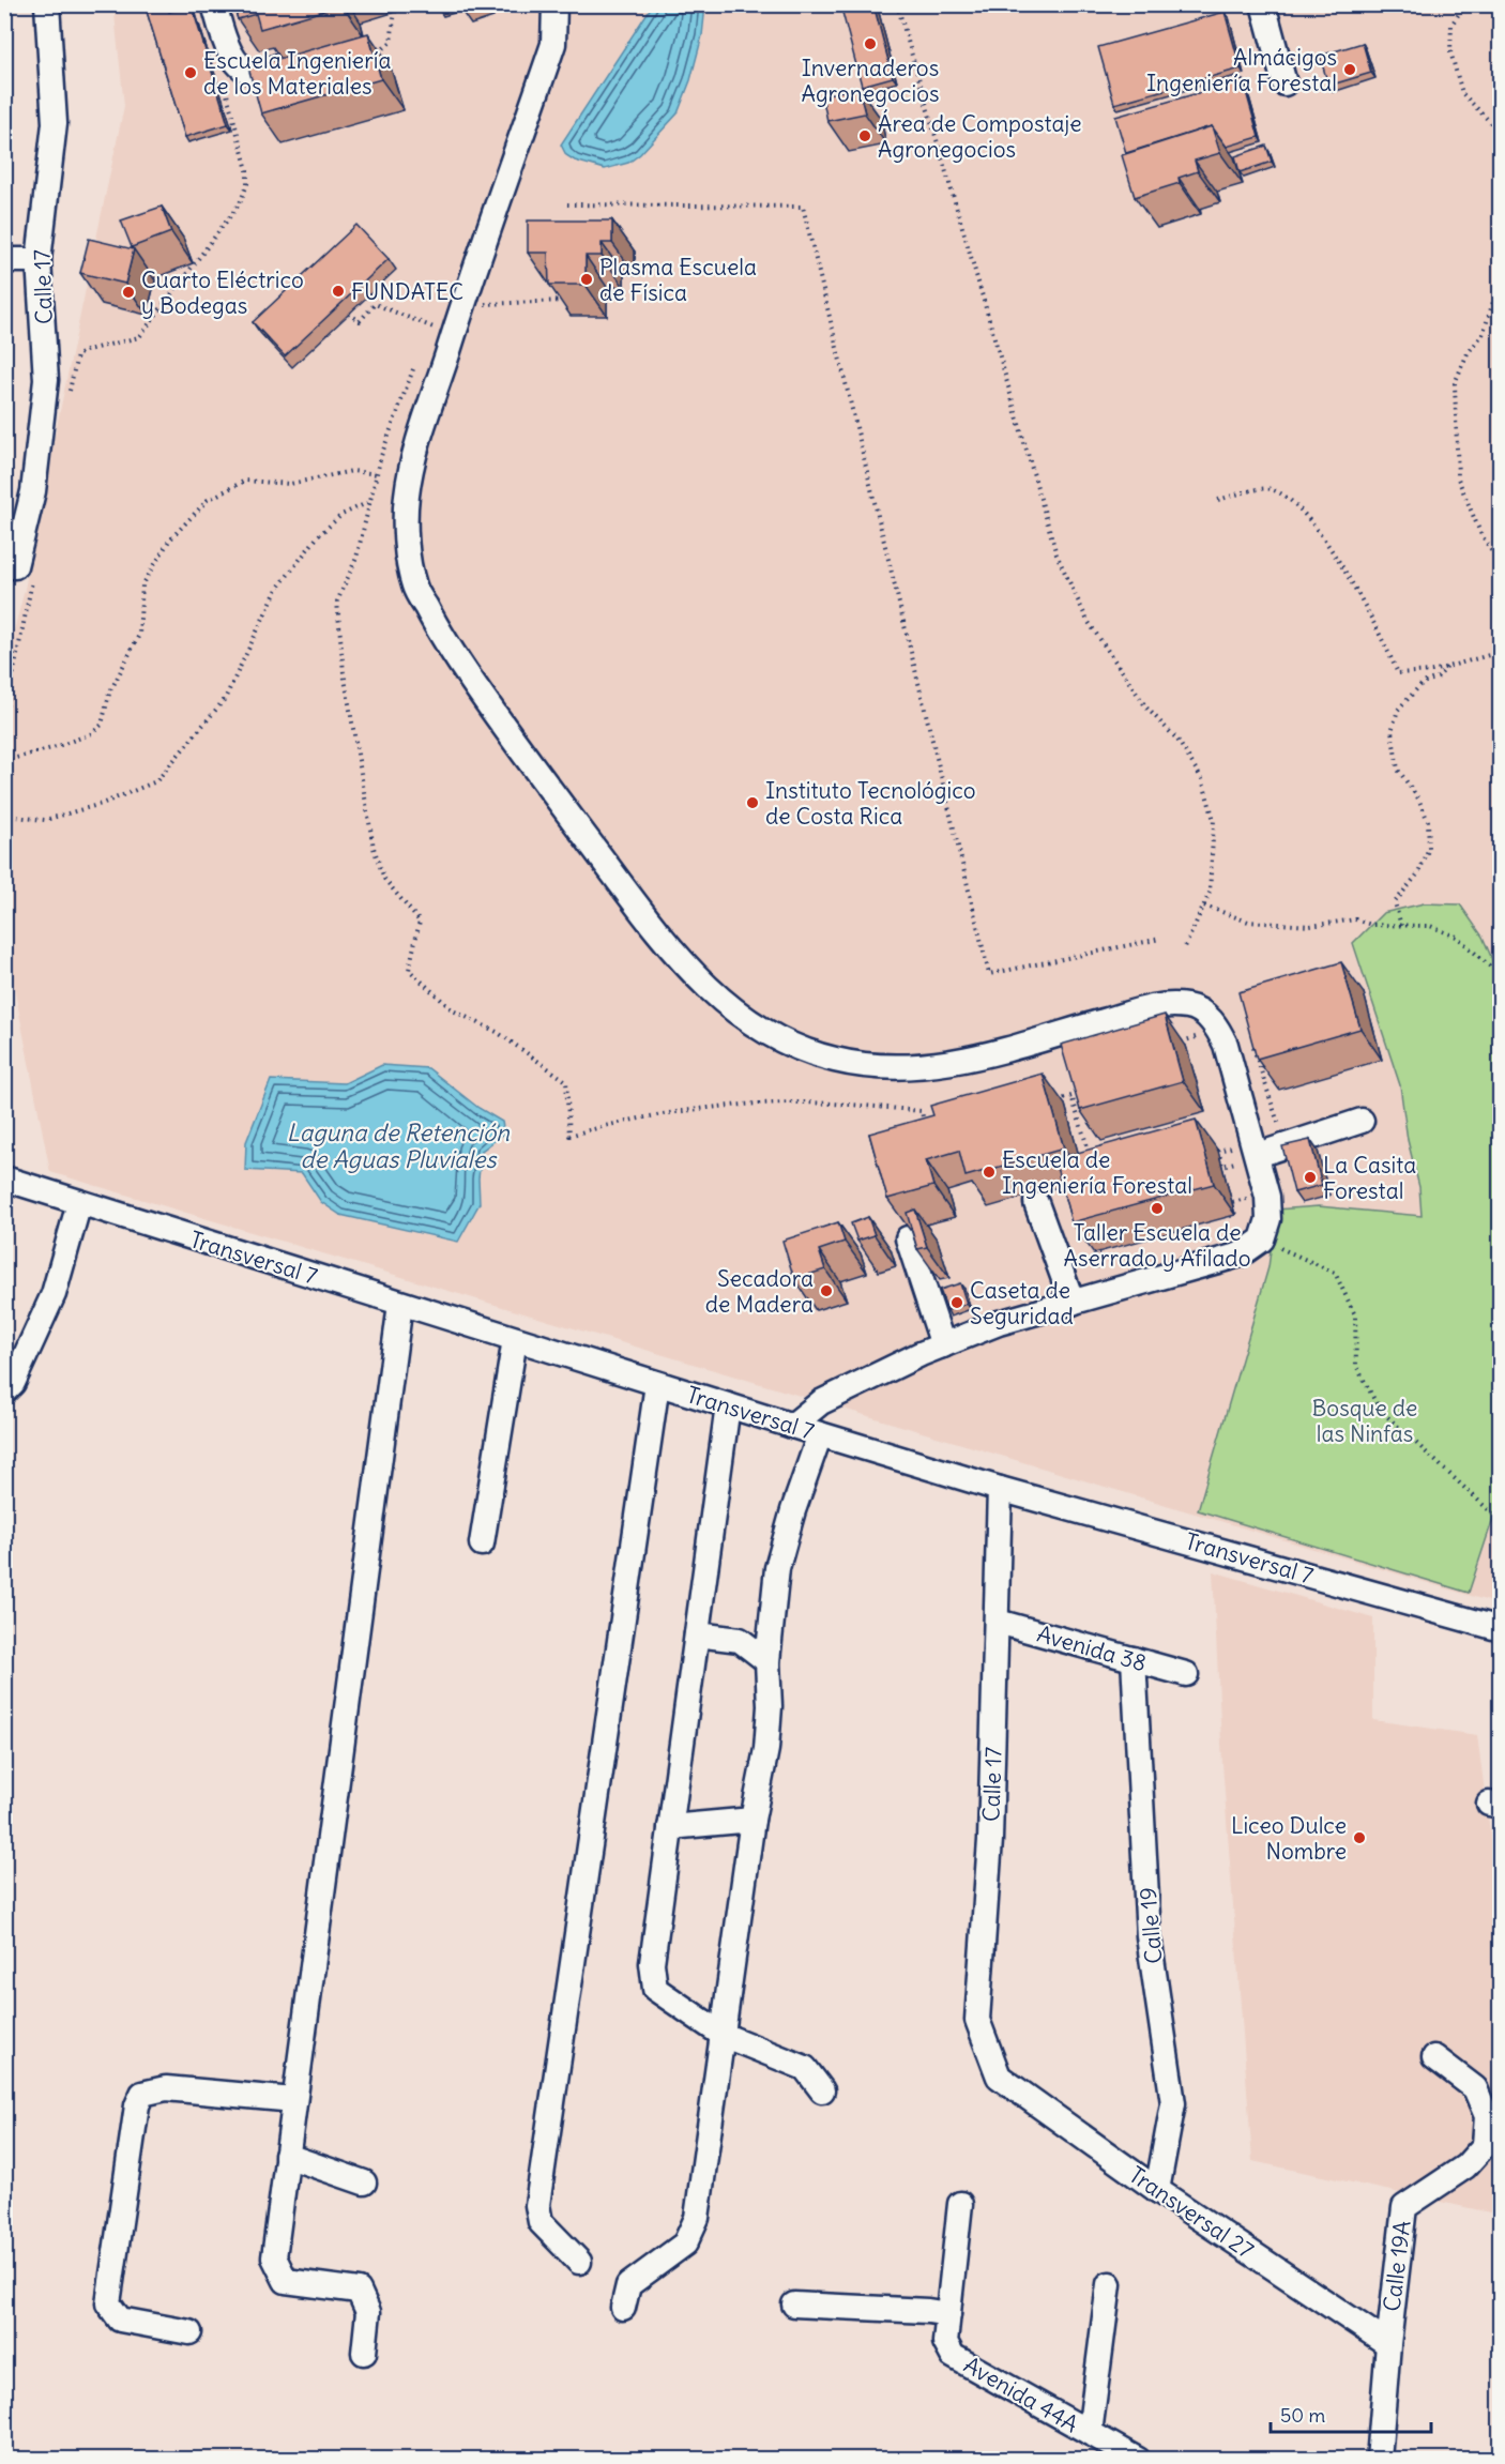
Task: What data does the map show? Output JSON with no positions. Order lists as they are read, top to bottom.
{
  "streets": {
    "street": [
      "Calle 17",
      "Transversal 7",
      "Avenida 38",
      "Calle 19",
      "Transversal 27",
      "Calle 19A",
      "Avenida 44A"
    ]
  },
  "crossings": [
    ["Calle 17", "Transversal 7"],
    ["Calle 17", "Avenida 38"],
    ["Calle 17", "Transversal 27"],
    ["Avenida 38", "Calle 19"],
    ["Calle 19", "Transversal 27"],
    ["Transversal 27", "Calle 19A"]
  ],
  "water": ["Laguna de Retención de Aguas Pluviales"],
  "parks": ["Bosque de las Ninfas"],
  "places": [
    "Invernaderos Agronegocios",
    "Almácigos Ingeniería Forestal",
    "Escuela Ingeniería de los Materiales",
    "Área de Compostaje Agronegocios",
    "Plasma Escuela de Física",
    "FUNDATEC",
    "Cuarto Eléctrico y Bodegas",
    "Instituto Tecnológico de Costa Rica",
    "Escuela de Ingeniería Forestal",
    "La Casita Forestal",
    "Taller Escuela de Aserrado y Afilado",
    "Secadora de Madera",
    "Caseta de Seguridad",
    "Liceo Dulce Nombre"
  ],
  "scale_bar": "50 m"
}
